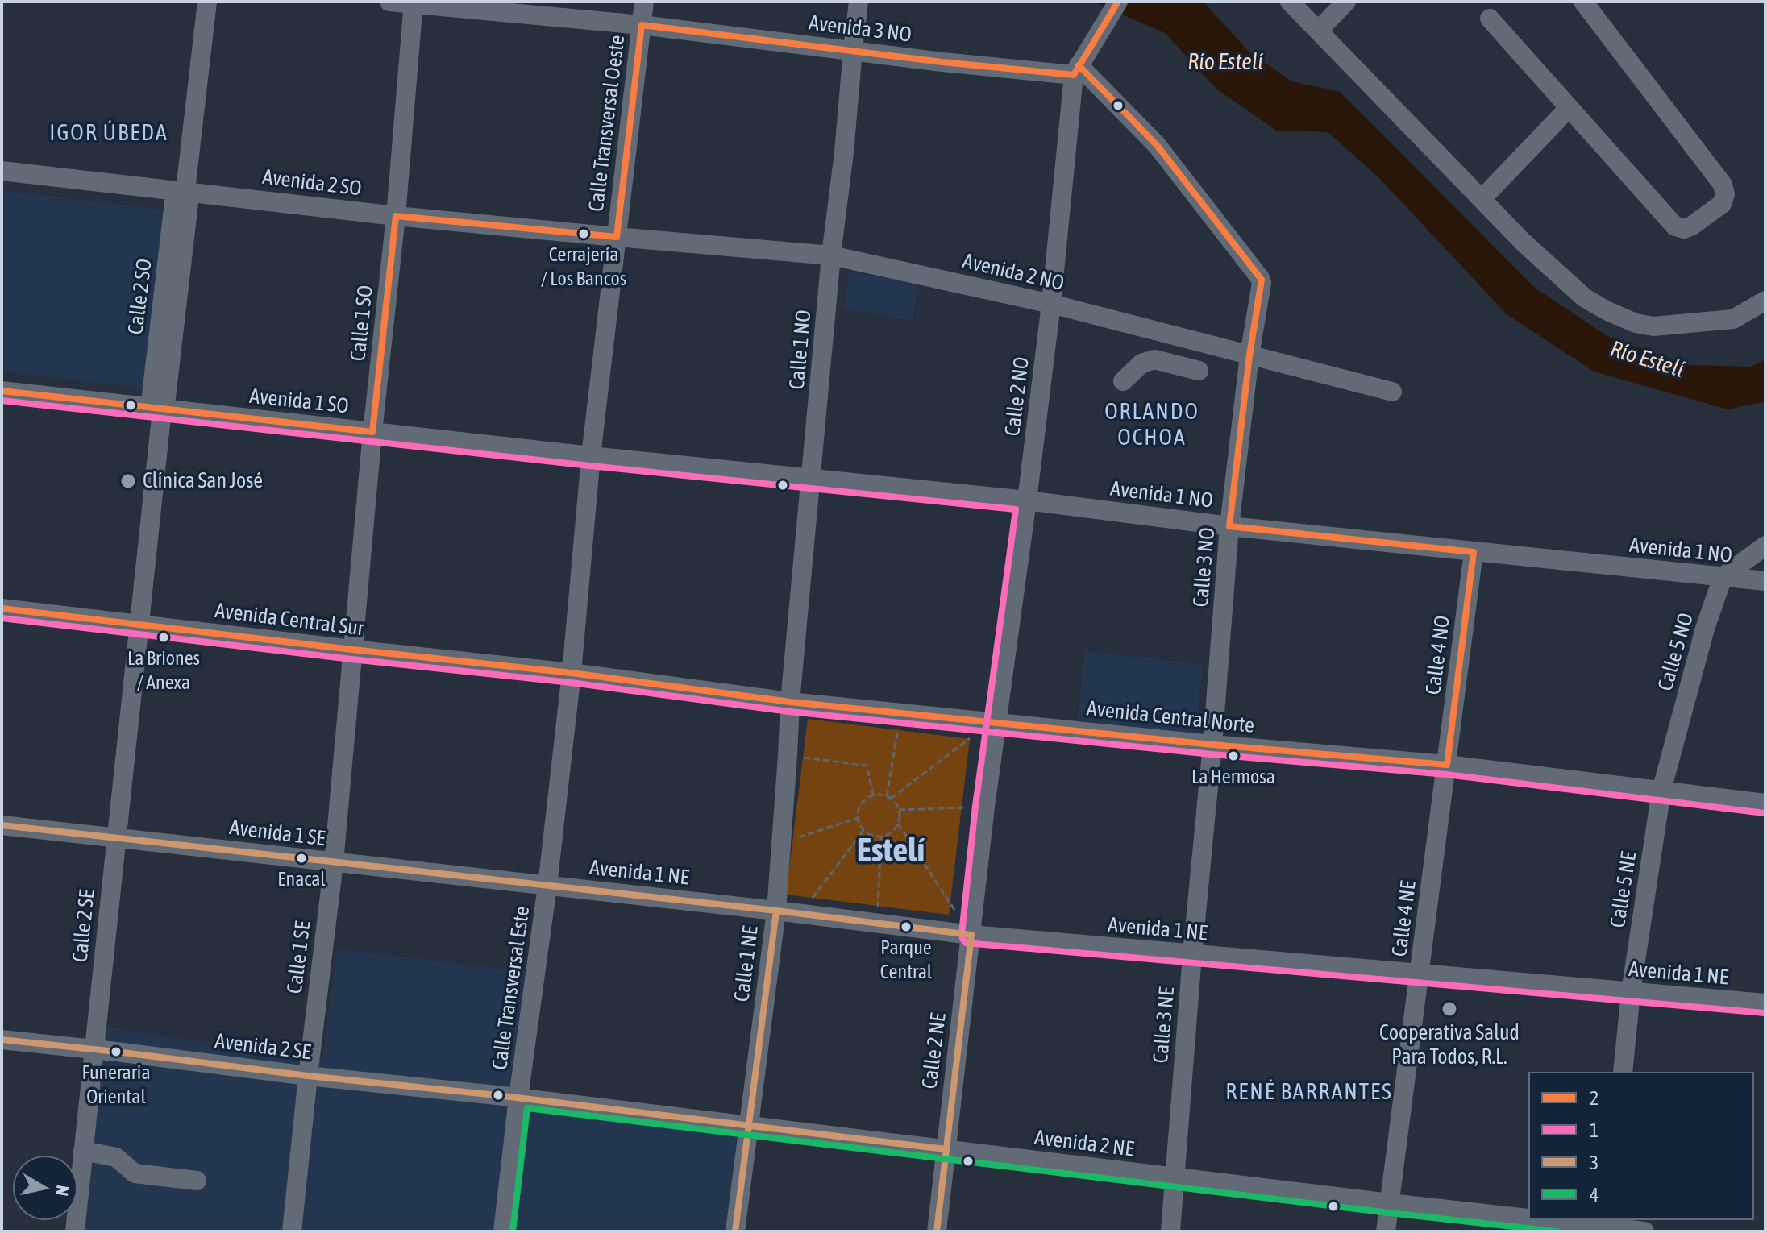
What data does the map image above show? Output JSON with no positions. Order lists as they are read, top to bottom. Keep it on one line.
{"streets":{"street":["Avenida 3 NO","Calle Transversal Oeste","Avenida 2 SO","Avenida 2 NO","Calle 2 SO","Calle 1 SO","Calle 1 NO","Calle 2 NO","Avenida 1 SO","Avenida 1 NO","Calle 3 NO","Avenida Central Sur","Calle 5 NO","Calle 4 NO","Avenida Central Norte","Avenida 1 SE","Avenida 1 NE","Calle 5 NE","Calle 4 NE","Calle 2 SE","Calle 1 SE","Calle 1 NE","Calle Transversal Este","Calle 3 NE","Avenida 2 SE","Calle 2 NE","Avenida 2 NE"]},"crossings":[["Avenida 3 NO","Calle Transversal Oeste"],["Avenida 3 NO","Calle 1 SO"],["Avenida 3 NO","Calle 1 NO"],["Avenida 3 NO","Calle 2 NO"],["Avenida 3 NO","Calle 3 NO"],["Calle Transversal Oeste","Avenida 2 SO"],["Calle Transversal Oeste","Avenida 2 NO"],["Calle Transversal Oeste","Avenida 1 SO"],["Calle Transversal Oeste","Avenida 1 NO"],["Calle Transversal Oeste","Avenida Central Sur"],["Calle Transversal Oeste","Avenida Central Norte"],["Calle Transversal Oeste","Calle Transversal Este"],["Avenida 2 SO","Avenida 2 NO"],["Avenida 2 SO","Calle 2 SO"],["Avenida 2 SO","Calle 1 SO"],["Avenida 2 NO","Calle 1 NO"],["Avenida 2 NO","Calle 2 NO"],["Avenida 2 NO","Calle 3 NO"],["Calle 2 SO","Avenida 1 SO"],["Calle 2 SO","Avenida Central Sur"],["Calle 2 SO","Calle 2 SE"],["Calle 1 SO","Avenida 1 SO"],["Calle 1 SO","Avenida Central Sur"],["Calle 1 SO","Calle 1 SE"],["Calle 1 NO","Avenida 1 NO"],["Calle 1 NO","Avenida Central Norte"],["Calle 1 NO","Calle 1 NE"],["Calle 2 NO","Avenida 1 NO"],["Calle 2 NO","Calle 3 NO"],["Calle 2 NO","Avenida Central Norte"],["Calle 2 NO","Calle 2 NE"],["Avenida 1 SO","Avenida 1 NO"],["Avenida 1 NO","Calle 3 NO"],["Avenida 1 NO","Calle 5 NO"],["Avenida 1 NO","Calle 4 NO"],["Calle 3 NO","Avenida Central Norte"],["Calle 3 NO","Calle 3 NE"],["Avenida Central Sur","Avenida Central Norte"],["Avenida Central Sur","Calle 2 SE"],["Avenida Central Sur","Calle 1 SE"],["Avenida Central Sur","Calle Transversal Este"],["Calle 5 NO","Avenida Central Norte"],["Calle 5 NO","Calle 5 NE"],["Calle 4 NO","Avenida Central Norte"],["Calle 4 NO","Calle 4 NE"],["Avenida Central Norte","Calle 5 NE"],["Avenida Central Norte","Calle 4 NE"],["Avenida Central Norte","Calle 1 NE"],["Avenida Central Norte","Calle Transversal Este"],["Avenida Central Norte","Calle 3 NE"],["Avenida Central Norte","Calle 2 NE"],["Avenida 1 SE","Avenida 1 NE"],["Avenida 1 SE","Calle 2 SE"],["Avenida 1 SE","Calle 1 SE"],["Avenida 1 SE","Calle Transversal Este"],["Avenida 1 NE","Calle 5 NE"],["Avenida 1 NE","Calle 4 NE"],["Avenida 1 NE","Calle 1 NE"],["Avenida 1 NE","Calle Transversal Este"],["Avenida 1 NE","Calle 3 NE"],["Avenida 1 NE","Calle 2 NE"],["Calle 4 NE","Avenida 2 NE"],["Calle 2 SE","Avenida 2 SE"],["Calle 1 SE","Avenida 2 SE"],["Calle 1 NE","Avenida 2 NE"],["Calle Transversal Este","Avenida 2 SE"],["Calle Transversal Este","Avenida 2 NE"],["Calle 3 NE","Avenida 2 NE"],["Avenida 2 SE","Avenida 2 NE"],["Calle 2 NE","Avenida 2 NE"]],"districts":["IGOR ÚBEDA","ORLANDO OCHOA","Estelí","RENÉ BARRANTES"],"water":["Río Estelí"],"places":["Cerrajería / Los Bancos","Clínica San José","La Briones / Anexa","La Hermosa","Enacal","Parque Central","Cooperativa Salud Para Todos, R.L.","Funeraria Oriental"],"lines":["transit line 2","transit line 1","transit line 3","transit line 4"],"legend":["2","1","3","4"],"north":"right"}
